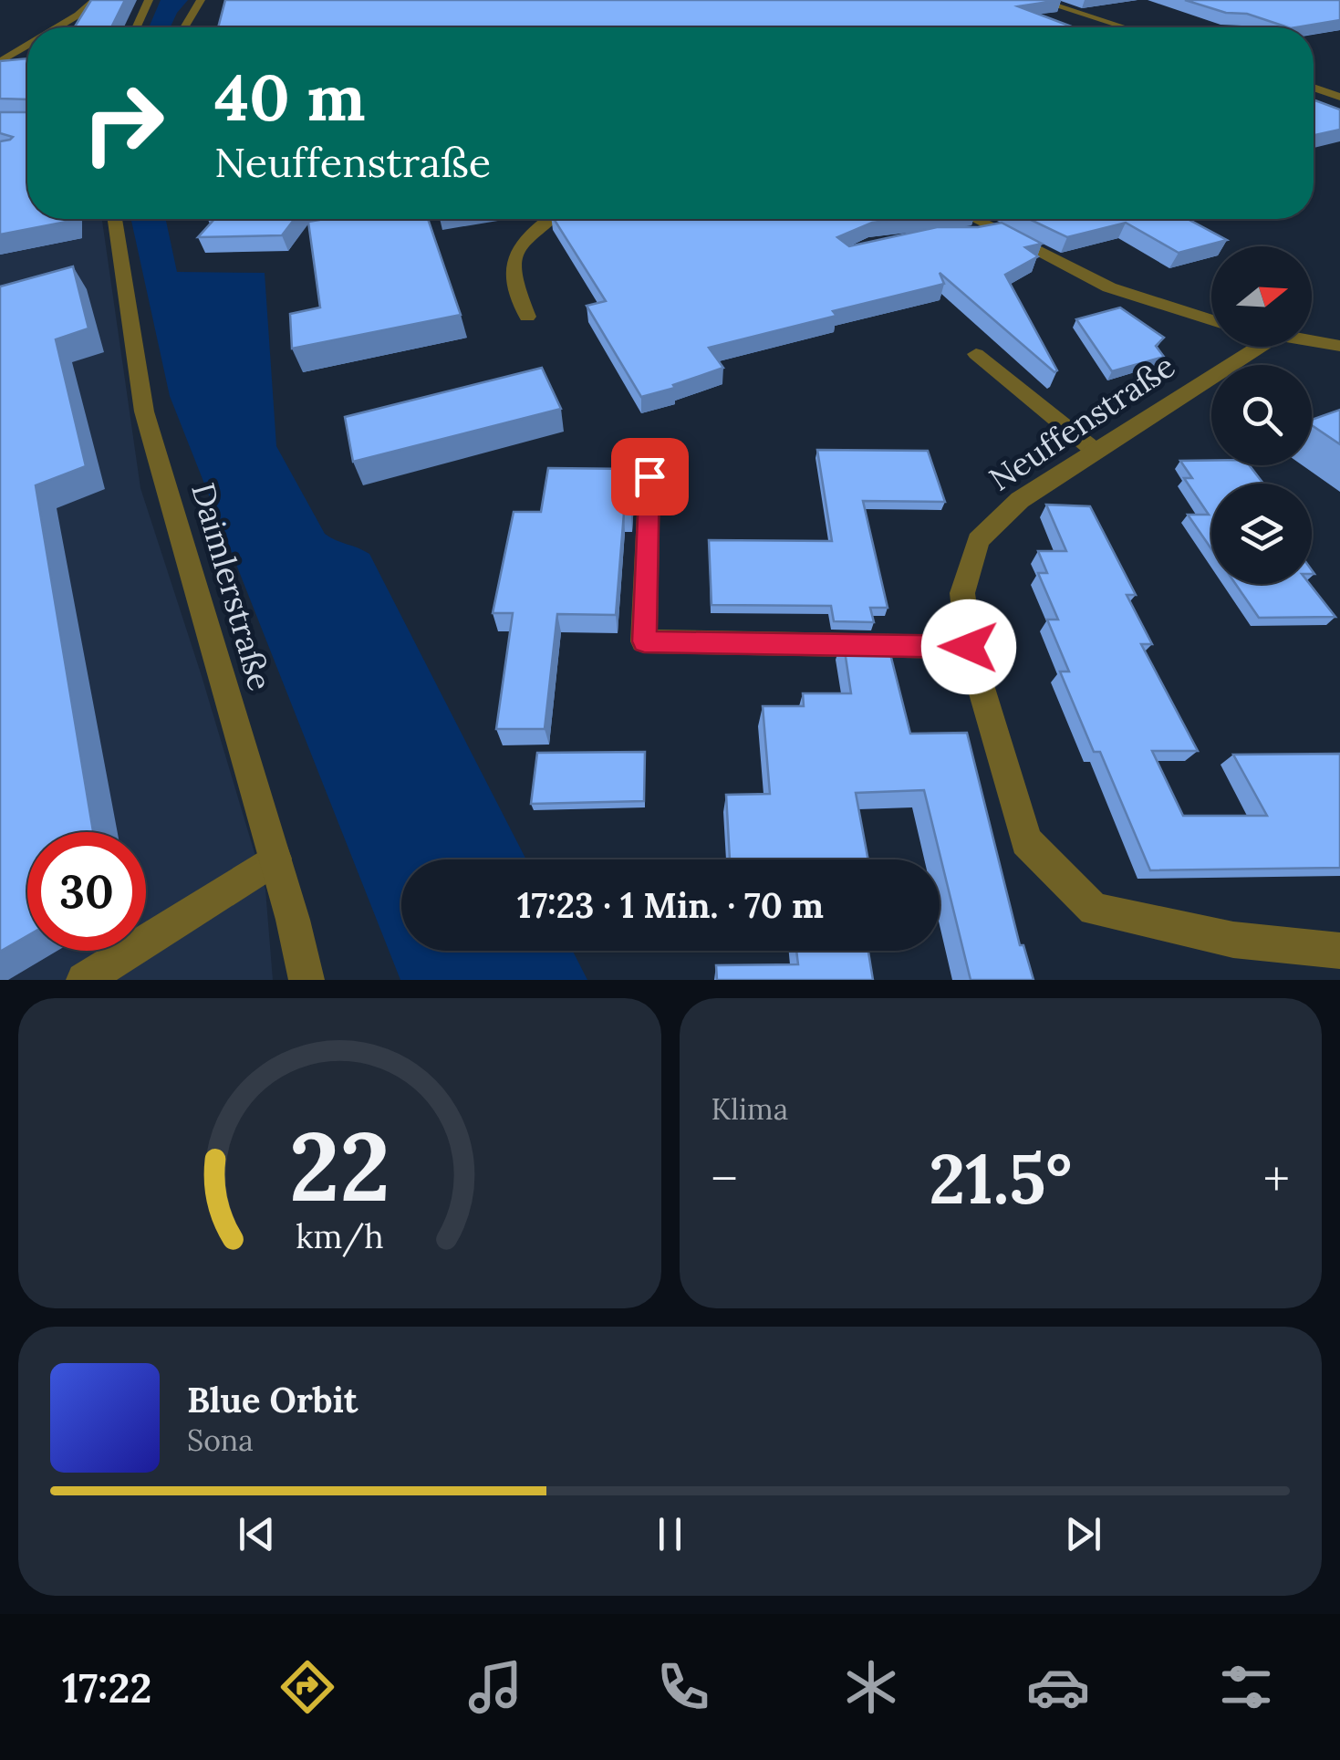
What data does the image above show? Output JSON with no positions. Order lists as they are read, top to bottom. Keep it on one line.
{"streets":{"street":["Neuffenstraße","Daimlerstraße"]},"north":"right","page":{"turn":["40 m","Neuffenstraße"],"limit":"30","trip":"17:23 · 1 Min. · 70 m","tile":"Klima","heat":["−","21.5°","+"],"song":["Blue Orbit","Sona"],"tabs":"17:22","gauge":["22","km/h"]}}
